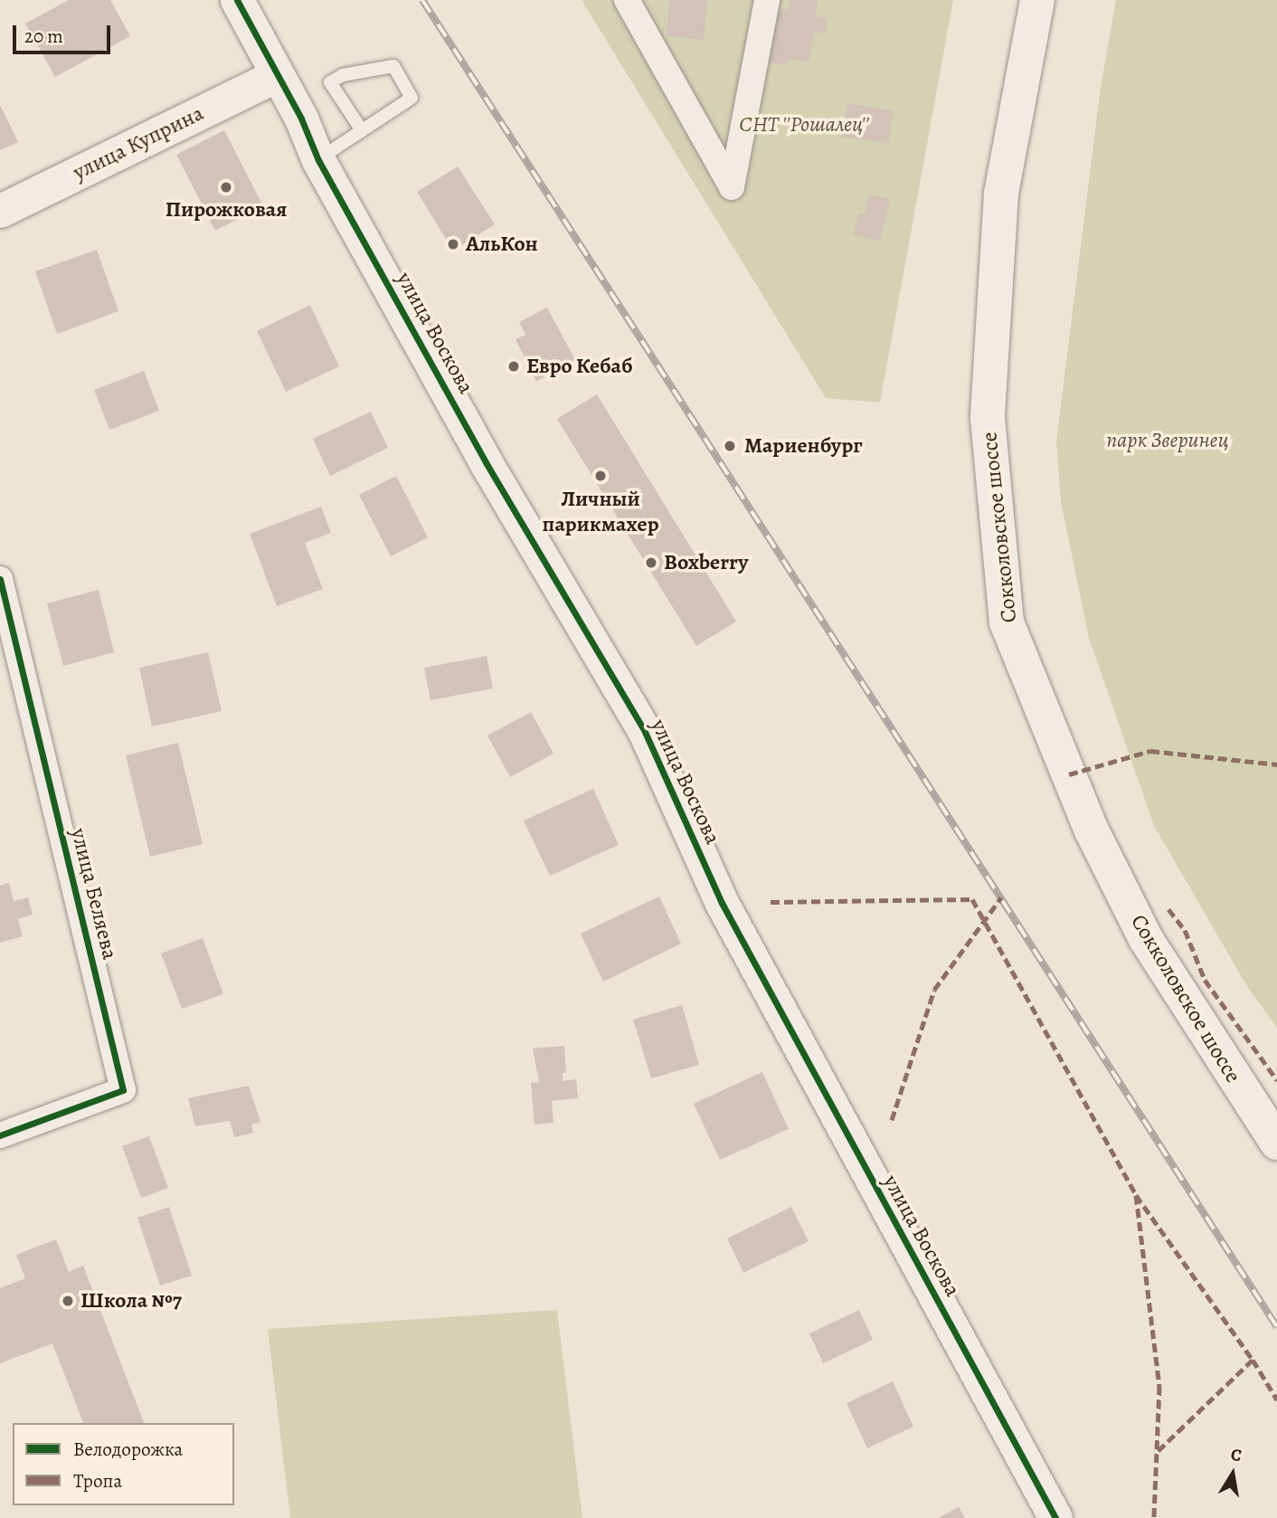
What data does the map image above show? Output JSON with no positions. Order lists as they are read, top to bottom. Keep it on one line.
{"streets":{"main road":["Сокколовское шоссе"],"street":["улица Куприна","улица Воскова","улица Беляева"]},"crossings":[["улица Куприна","улица Воскова"]],"parks":["СНТ ''Рошалец''","парк Зверинец"],"places":["Пирожковая","АльКон","Евро Кебаб","Мариенбург","Личный парикмахер","Boxberry","Школа №7"],"legend":["Велодорожка","Тропа"],"scale_bar":"20 m","north":"top"}
